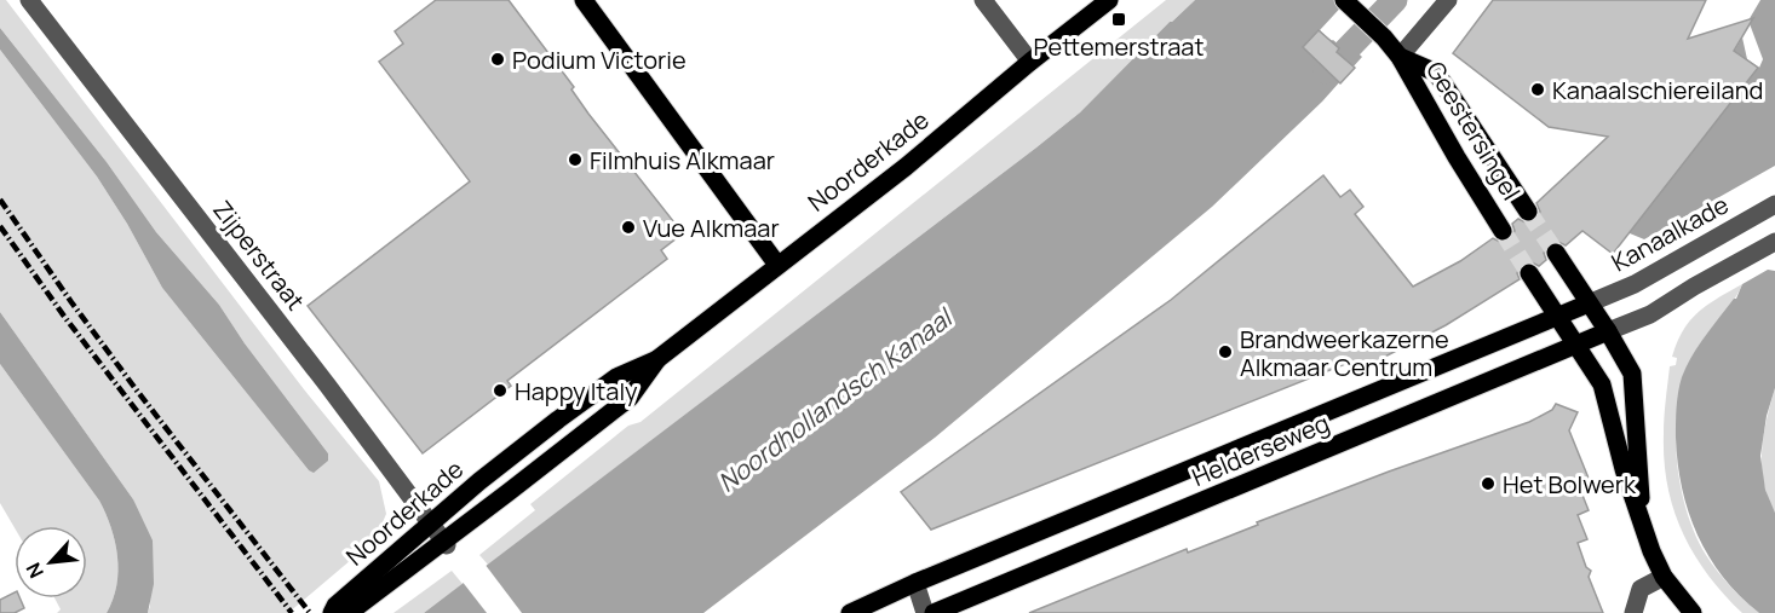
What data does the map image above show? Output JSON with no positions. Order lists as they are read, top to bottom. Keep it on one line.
{"streets":{"main road":["Geestersingel","Noorderkade","Helderseweg"],"street":["Kanaalkade","Zijperstraat"]},"crossings":[["Noorderkade","Zijperstraat"],["Kanaalkade","Helderseweg"]],"water":["Noordhollandsch Kanaal"],"places":{"transit":["Pettemerstraat"],"other":["Podium Victorie","Kanaalschiereiland","Filmhuis Alkmaar","Vue Alkmaar","Brandweerkazerne Alkmaar Centrum","Happy Italy","Het Bolwerk"]},"north":"bottom left"}
